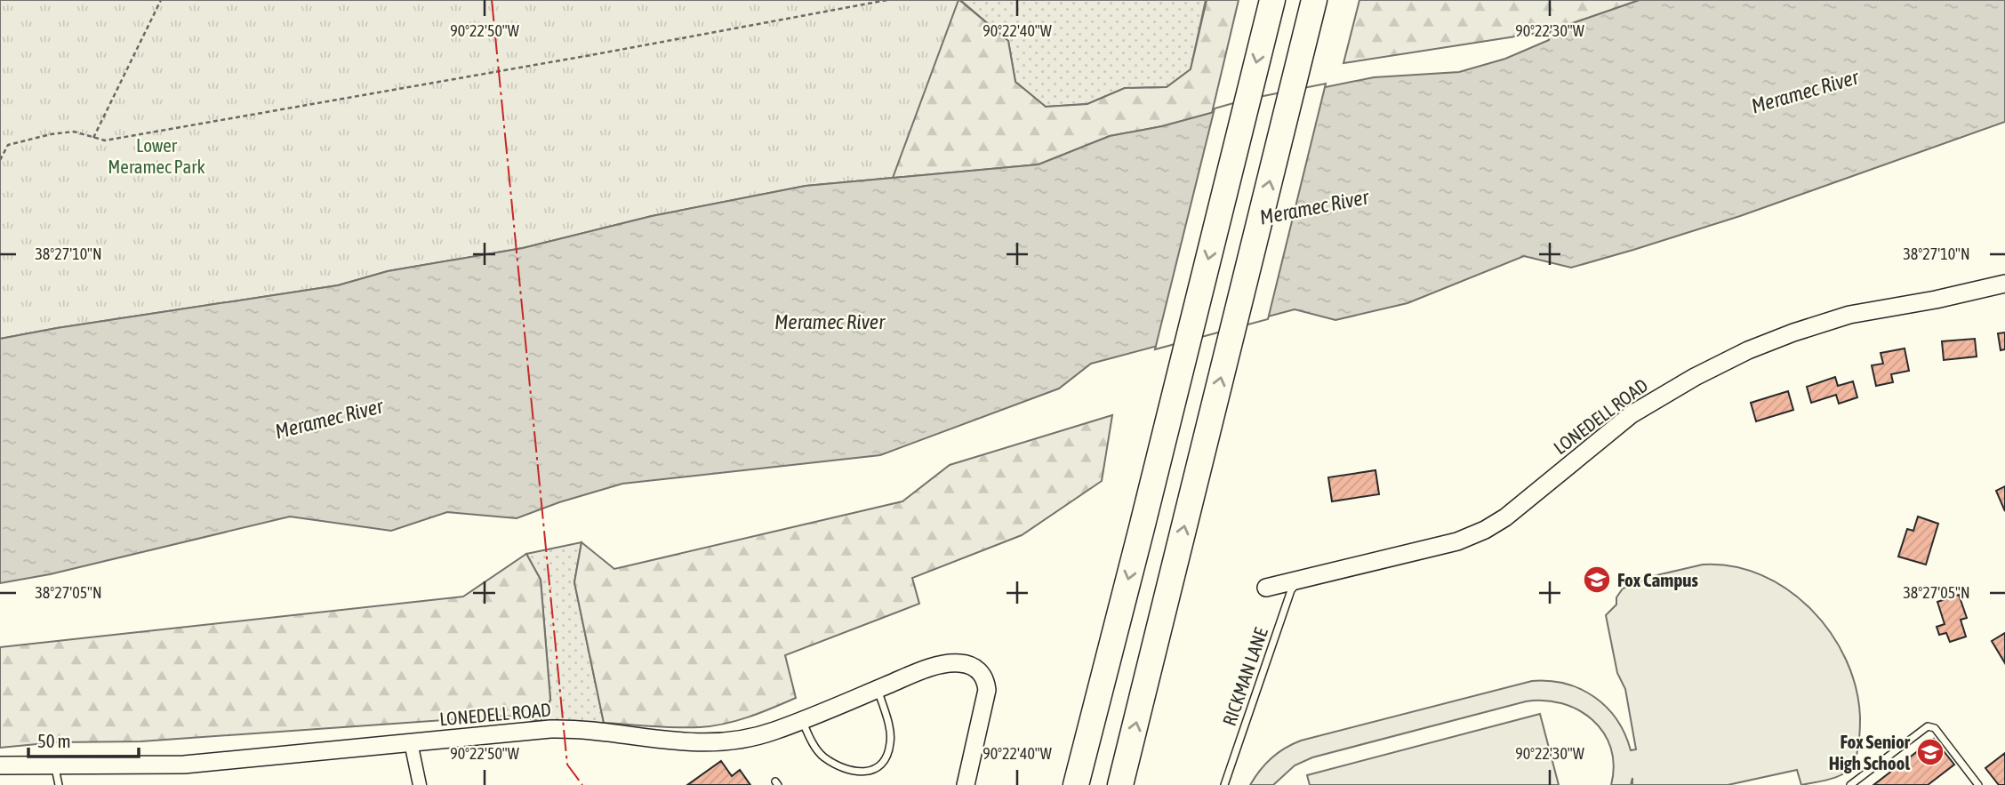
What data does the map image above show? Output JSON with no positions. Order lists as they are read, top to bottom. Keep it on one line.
{"streets":{"street":["LONEDELL ROAD"],"lane":["RICKMAN LANE"]},"crossings":[["LONEDELL ROAD","RICKMAN LANE"]],"water":["Meramec River"],"parks":["Lower Meramec Park"],"places":{"school or university":["Fox Campus","Fox Senior High School"]},"scale_bar":"50 m","coordinates":["90°22'50\"W","90°22'40\"W","90°22'30\"W","38°27'10\"N","38°27'05\"N"]}
